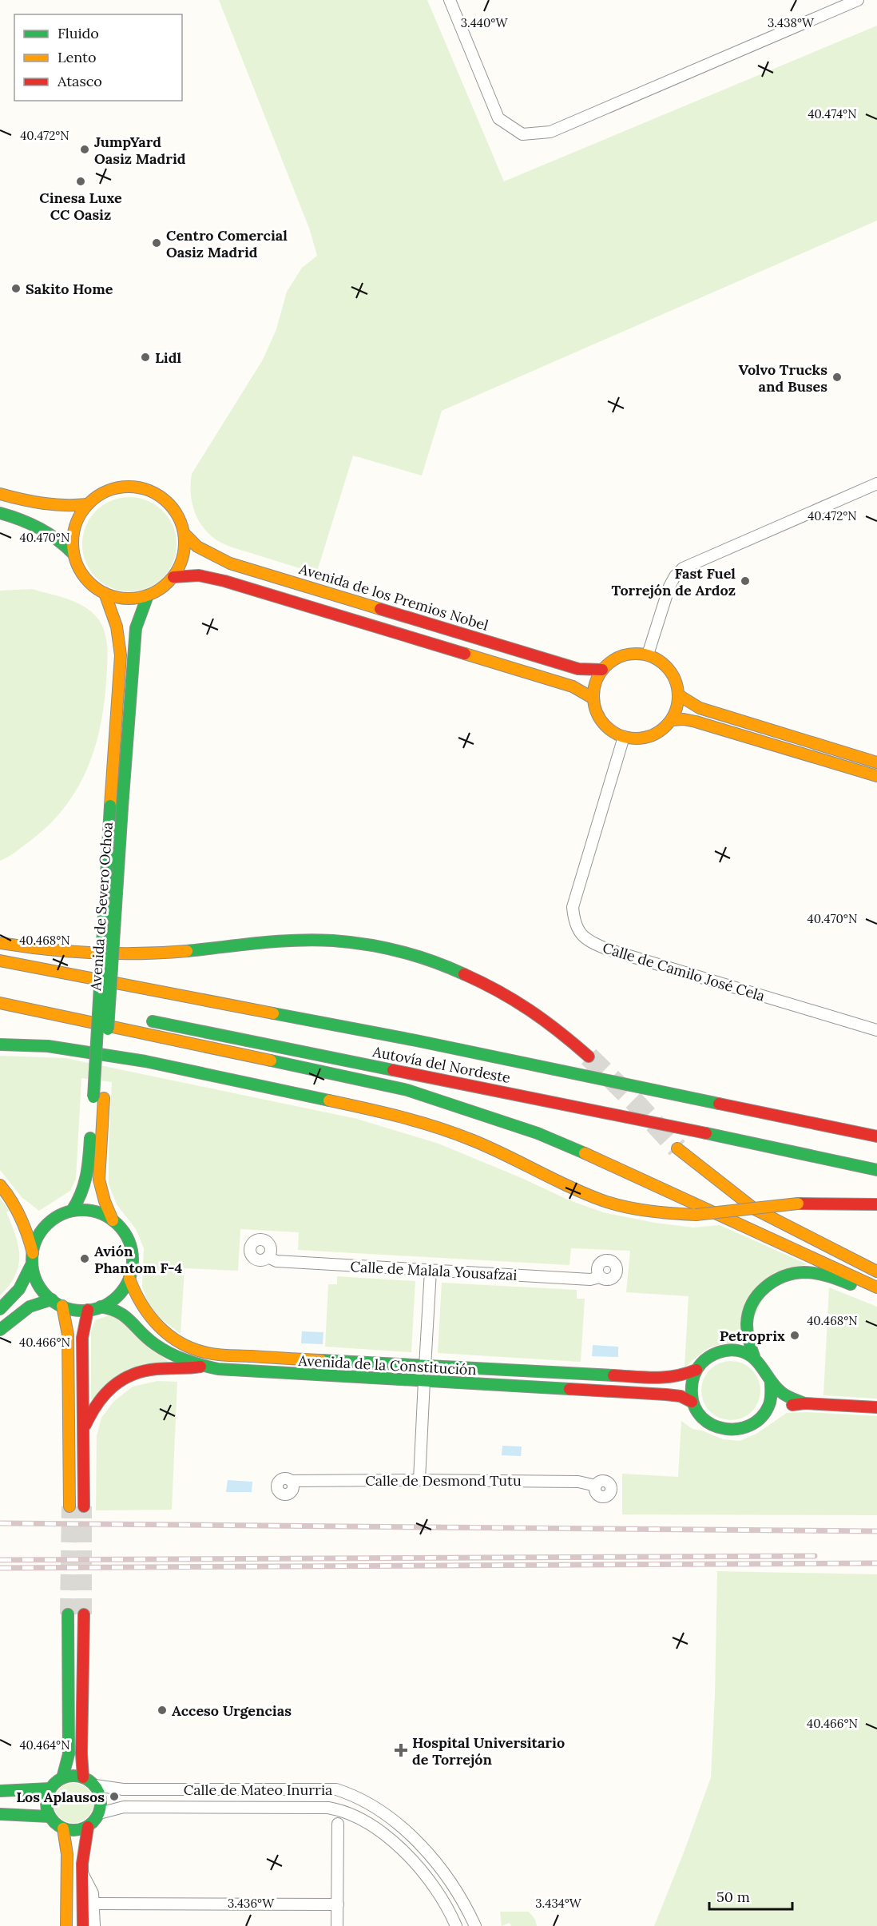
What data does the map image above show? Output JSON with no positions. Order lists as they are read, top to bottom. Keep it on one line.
{"streets":{"main road":["Avenida de los Premios Nobel","Avenida de Severo Ochoa","Autovía del Nordeste","Avenida de la Constitución"],"street":["Calle de Camilo José Cela","Calle de Malala Yousafzai","Calle de Desmond Tutu","Calle de Mateo Inurria"]},"crossings":[["Avenida de los Premios Nobel","Avenida de Severo Ochoa"],["Avenida de los Premios Nobel","Calle de Camilo José Cela"],["Avenida de Severo Ochoa","Avenida de la Constitución"]],"places":{"other":["JumpYard Oasiz Madrid","Cinesa Luxe CC Oasiz","Centro Comercial Oasiz Madrid","Sakito Home","Lidl","Volvo Trucks and Buses","Fast Fuel Torrejón de Ardoz","Avión Phantom F-4","Petroprix","Acceso Urgencias","Los Aplausos"],"health":["Hospital Universitario de Torrejón"]},"legend":["Fluido","Lento","Atasco"],"scale_bar":"50 m","coordinates":["3.440°W","3.438°W","40.474°N","40.472°N","40.470°N","40.468°N","40.466°N","40.464°N","3.436°W","3.434°W"]}
